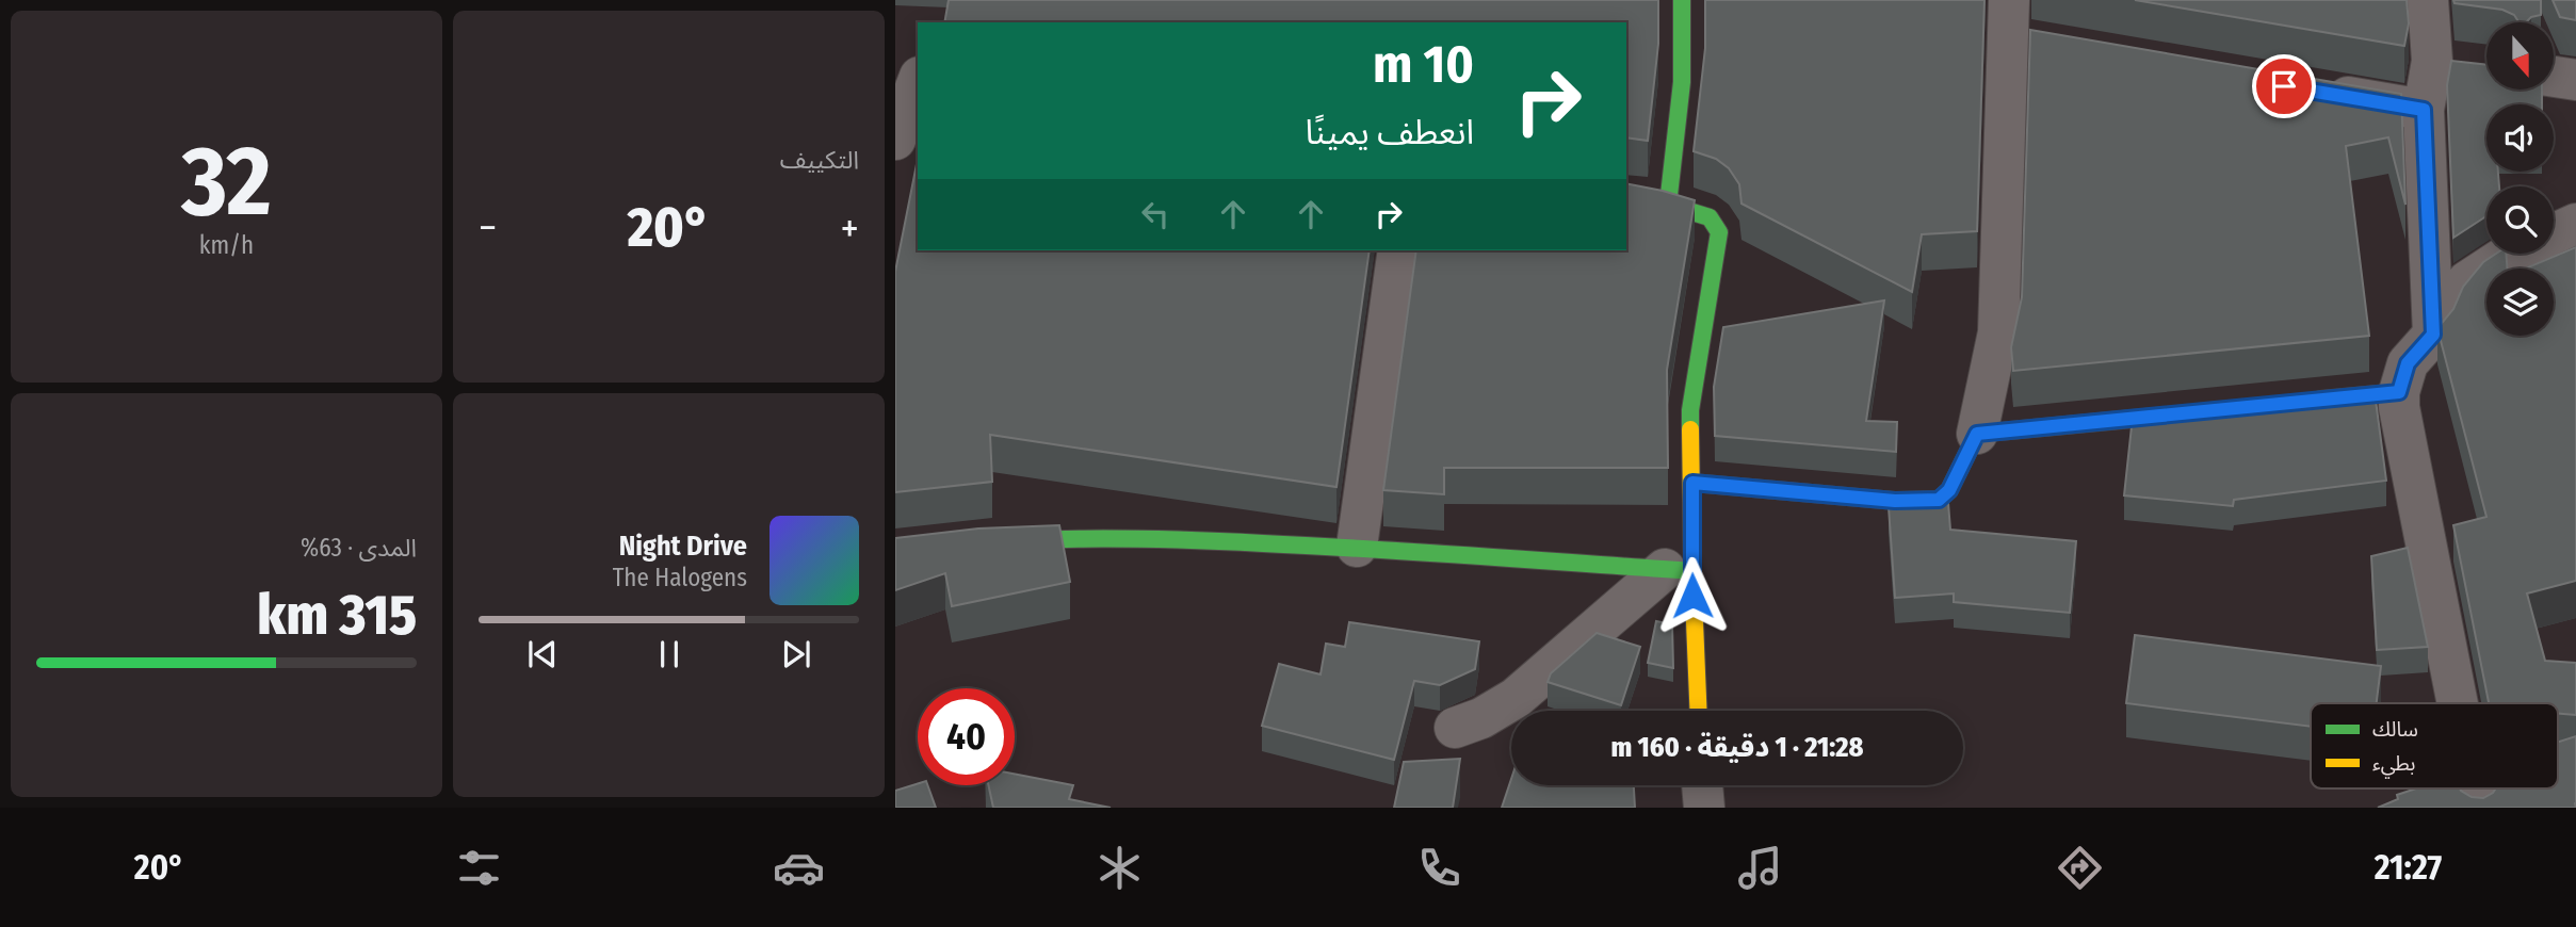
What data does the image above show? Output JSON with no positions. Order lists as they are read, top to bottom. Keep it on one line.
{"legend":["سالك","بطيء"],"north":"bottom","page":{"tile":["التكييف",["32","km/h"],["المدى · 63%","315 km"]],"turn":["10 m","انعطف يمينًا"],"heat":["−","20°","+"],"song":["Night Drive","The Halogens"],"limit":"40","trip":"21:28 · 1 دقيقة · 160 m","tabs":["21:27","20°"]}}
